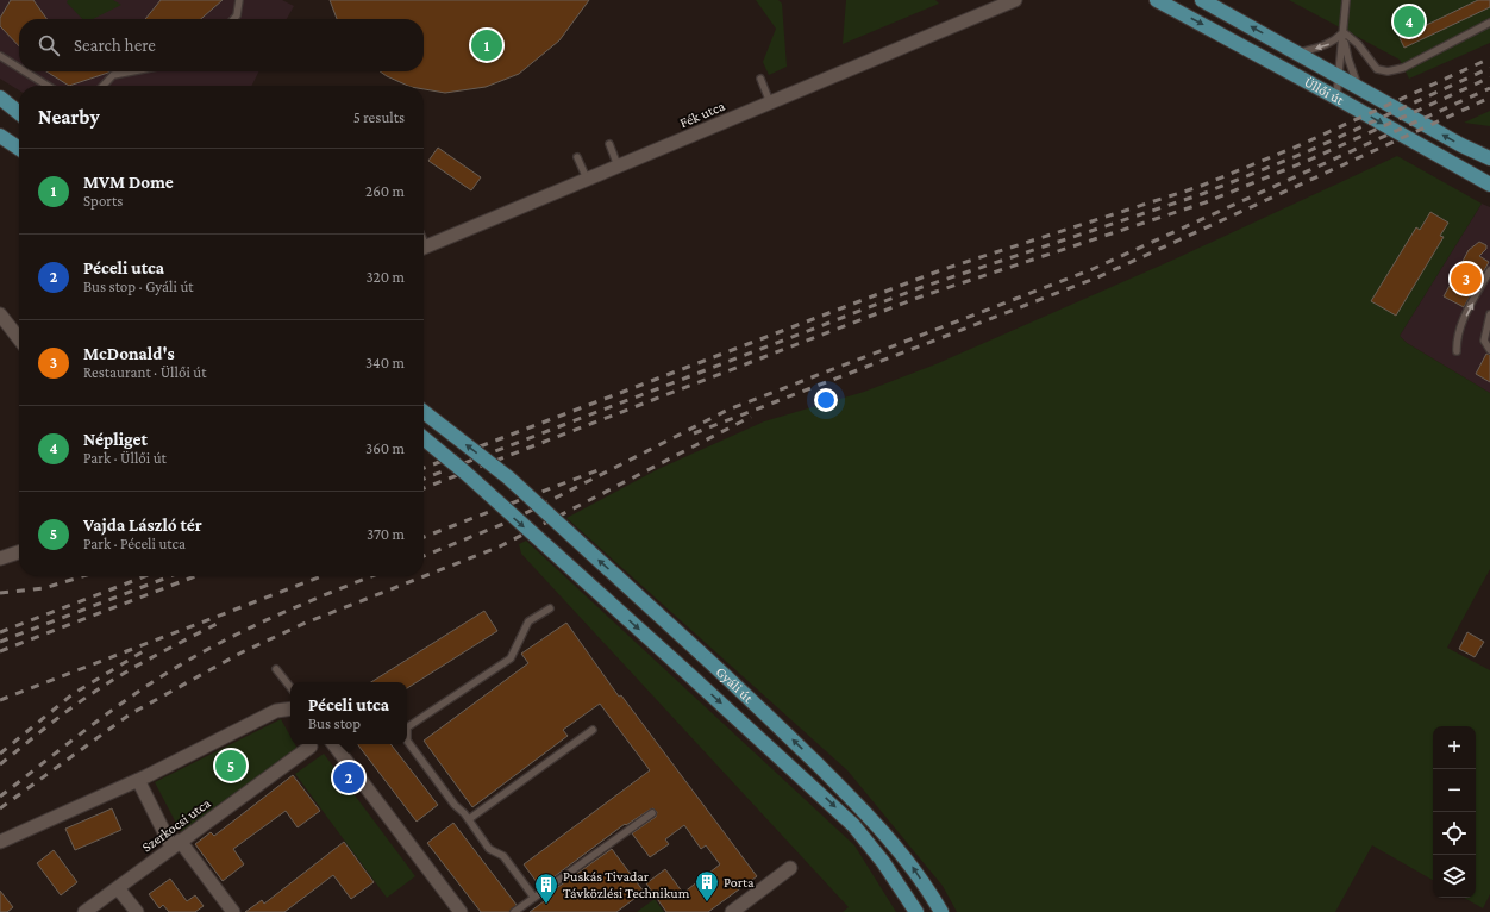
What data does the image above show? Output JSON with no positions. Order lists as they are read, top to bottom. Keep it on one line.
{"streets":{"main road":["Üllői út","Gyáli út"],"street":["Fék utca","Szerkocsi utca"]},"places":{"building":["Porta","Puskás Tivadar Távközlési Technikum"]},"page":{"pins":["4","1","3","5","2"],"search":"Search here","heading":["Nearby","5 results"],"list":[{"mark":"1","name":"MVM Dome","note":"Sports","value":"260 m"},{"mark":"2","name":"Péceli utca","note":"Bus stop · Gyáli út","value":"320 m"},{"mark":"3","name":"McDonald's","note":"Restaurant · Üllői út","value":"340 m"},{"mark":"4","name":"Népliget","note":"Park · Üllői út","value":"360 m"},{"mark":"5","name":"Vajda László tér","note":"Park · Péceli utca","value":"370 m"}],"popup":["Péceli utca","Bus stop"],"map_buttons":["+","−"]}}
